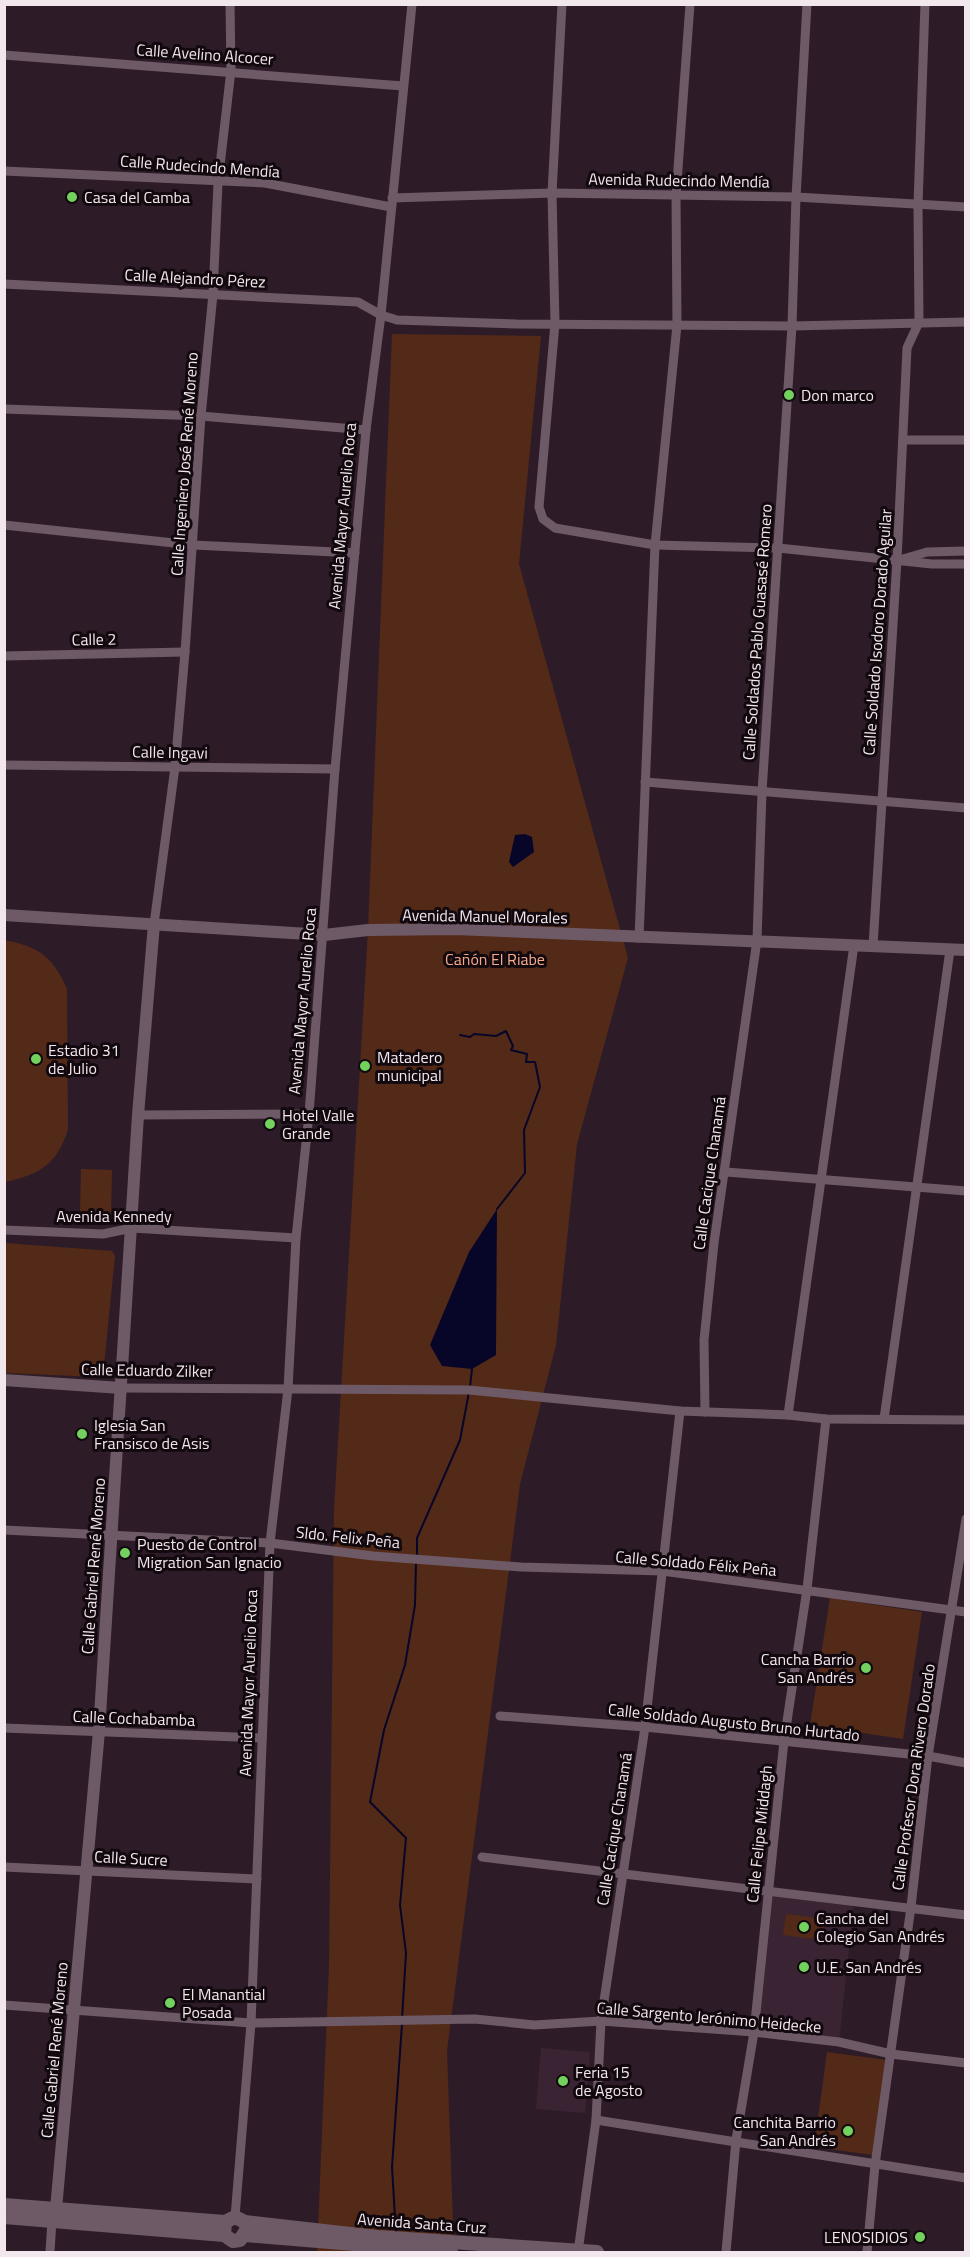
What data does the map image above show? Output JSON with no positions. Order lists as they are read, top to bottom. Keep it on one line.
{"streets":{"main road":["Avenida Santa Cruz"],"street":["Calle Avelino Alcocer","Calle Rudecindo Mendía","Avenida Rudecindo Mendía","Calle Alejandro Pérez","Calle Ingeniero José René Moreno","Avenida Mayor Aurelio Roca","Calle Soldados Pablo Guasasé Romero","Calle Soldado Isodoro Dorado Aguilar","Calle 2","Calle Ingavi","Avenida Manuel Morales","Calle Cacique Chanamá","Avenida Kennedy","Calle Eduardo Zilker","Sldo. Felix Peña","Calle Soldado Félix Peña","Calle Gabriel René Moreno","Calle Cochabamba","Calle Soldado Augusto Bruno Hurtado","Calle Profesor Dora Rivero Dorado","Calle Felipe Middagh","Calle Sucre","Calle Sargento Jerónimo Heidecke"]},"crossings":[["Calle Avelino Alcocer","Calle Ingeniero José René Moreno"],["Calle Avelino Alcocer","Avenida Mayor Aurelio Roca"],["Calle Rudecindo Mendía","Avenida Rudecindo Mendía"],["Calle Rudecindo Mendía","Calle Ingeniero José René Moreno"],["Calle Rudecindo Mendía","Avenida Mayor Aurelio Roca"],["Avenida Rudecindo Mendía","Avenida Mayor Aurelio Roca"],["Avenida Rudecindo Mendía","Calle Soldados Pablo Guasasé Romero"],["Calle Alejandro Pérez","Calle Ingeniero José René Moreno"],["Calle Alejandro Pérez","Avenida Mayor Aurelio Roca"],["Calle Alejandro Pérez","Calle Soldados Pablo Guasasé Romero"],["Calle Alejandro Pérez","Calle Soldado Isodoro Dorado Aguilar"],["Calle Ingeniero José René Moreno","Calle 2"],["Calle Ingeniero José René Moreno","Calle Ingavi"],["Calle Ingeniero José René Moreno","Avenida Manuel Morales"],["Calle Ingeniero José René Moreno","Calle Gabriel René Moreno"],["Avenida Mayor Aurelio Roca","Calle Ingavi"],["Avenida Mayor Aurelio Roca","Avenida Manuel Morales"],["Avenida Mayor Aurelio Roca","Avenida Kennedy"],["Avenida Mayor Aurelio Roca","Calle Eduardo Zilker"],["Avenida Mayor Aurelio Roca","Sldo. Felix Peña"],["Avenida Mayor Aurelio Roca","Calle Cochabamba"],["Avenida Mayor Aurelio Roca","Calle Sucre"],["Avenida Mayor Aurelio Roca","Calle Sargento Jerónimo Heidecke"],["Avenida Mayor Aurelio Roca","Avenida Santa Cruz"],["Calle Soldados Pablo Guasasé Romero","Avenida Manuel Morales"],["Calle Soldados Pablo Guasasé Romero","Calle Cacique Chanamá"],["Calle Soldado Isodoro Dorado Aguilar","Avenida Manuel Morales"],["Avenida Manuel Morales","Calle Cacique Chanamá"],["Avenida Manuel Morales","Calle Gabriel René Moreno"],["Calle Cacique Chanamá","Calle Eduardo Zilker"],["Calle Cacique Chanamá","Calle Soldado Félix Peña"],["Calle Cacique Chanamá","Calle Soldado Augusto Bruno Hurtado"],["Calle Cacique Chanamá","Calle Sargento Jerónimo Heidecke"],["Calle Cacique Chanamá","Avenida Santa Cruz"],["Avenida Kennedy","Calle Gabriel René Moreno"],["Calle Eduardo Zilker","Calle Gabriel René Moreno"],["Calle Eduardo Zilker","Calle Felipe Middagh"],["Sldo. Felix Peña","Calle Soldado Félix Peña"],["Sldo. Felix Peña","Calle Gabriel René Moreno"],["Calle Soldado Félix Peña","Calle Profesor Dora Rivero Dorado"],["Calle Soldado Félix Peña","Calle Felipe Middagh"],["Calle Gabriel René Moreno","Calle Cochabamba"],["Calle Gabriel René Moreno","Calle Sucre"],["Calle Gabriel René Moreno","Calle Sargento Jerónimo Heidecke"],["Calle Gabriel René Moreno","Avenida Santa Cruz"],["Calle Soldado Augusto Bruno Hurtado","Calle Profesor Dora Rivero Dorado"],["Calle Soldado Augusto Bruno Hurtado","Calle Felipe Middagh"],["Calle Profesor Dora Rivero Dorado","Calle Sargento Jerónimo Heidecke"],["Calle Felipe Middagh","Calle Sargento Jerónimo Heidecke"]],"parks":["Cañón El Riabe"],"places":["Casa del Camba","Don marco","Estadio 31 de Julio","Matadero municipal","Hotel Valle Grande","Iglesia San Fransisco de Asis","Puesto de Control Migration San Ignacio","Cancha Barrio San Andrés","Cancha del Colegio San Andrés","U.E. San Andrés","El Manantial Posada","Feria 15 de Agosto","Canchita Barrio San Andrés","LENOSIDIOS"]}
